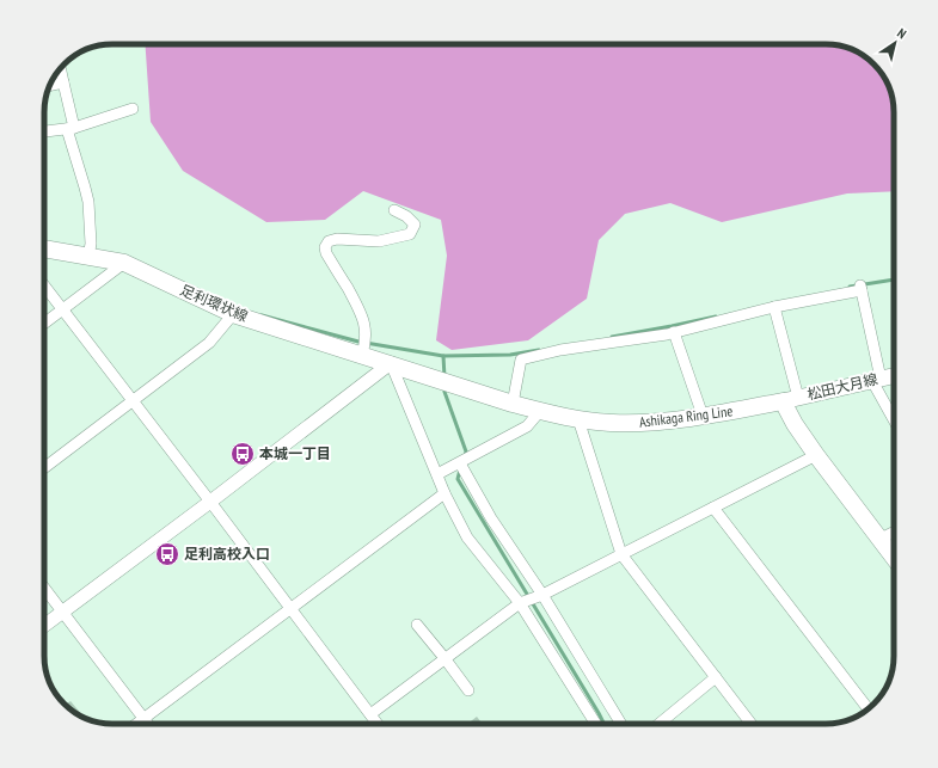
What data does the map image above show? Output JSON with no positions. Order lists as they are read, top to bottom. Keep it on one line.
{"streets":{"main road":["足利環状線","松田大月線","Ashikaga Ring Line"]},"crossings":[["足利環状線","Ashikaga Ring Line"],["松田大月線","Ashikaga Ring Line"]],"places":{"bus stop":["本城一丁目","足利高校入口"]},"north":"top right"}
